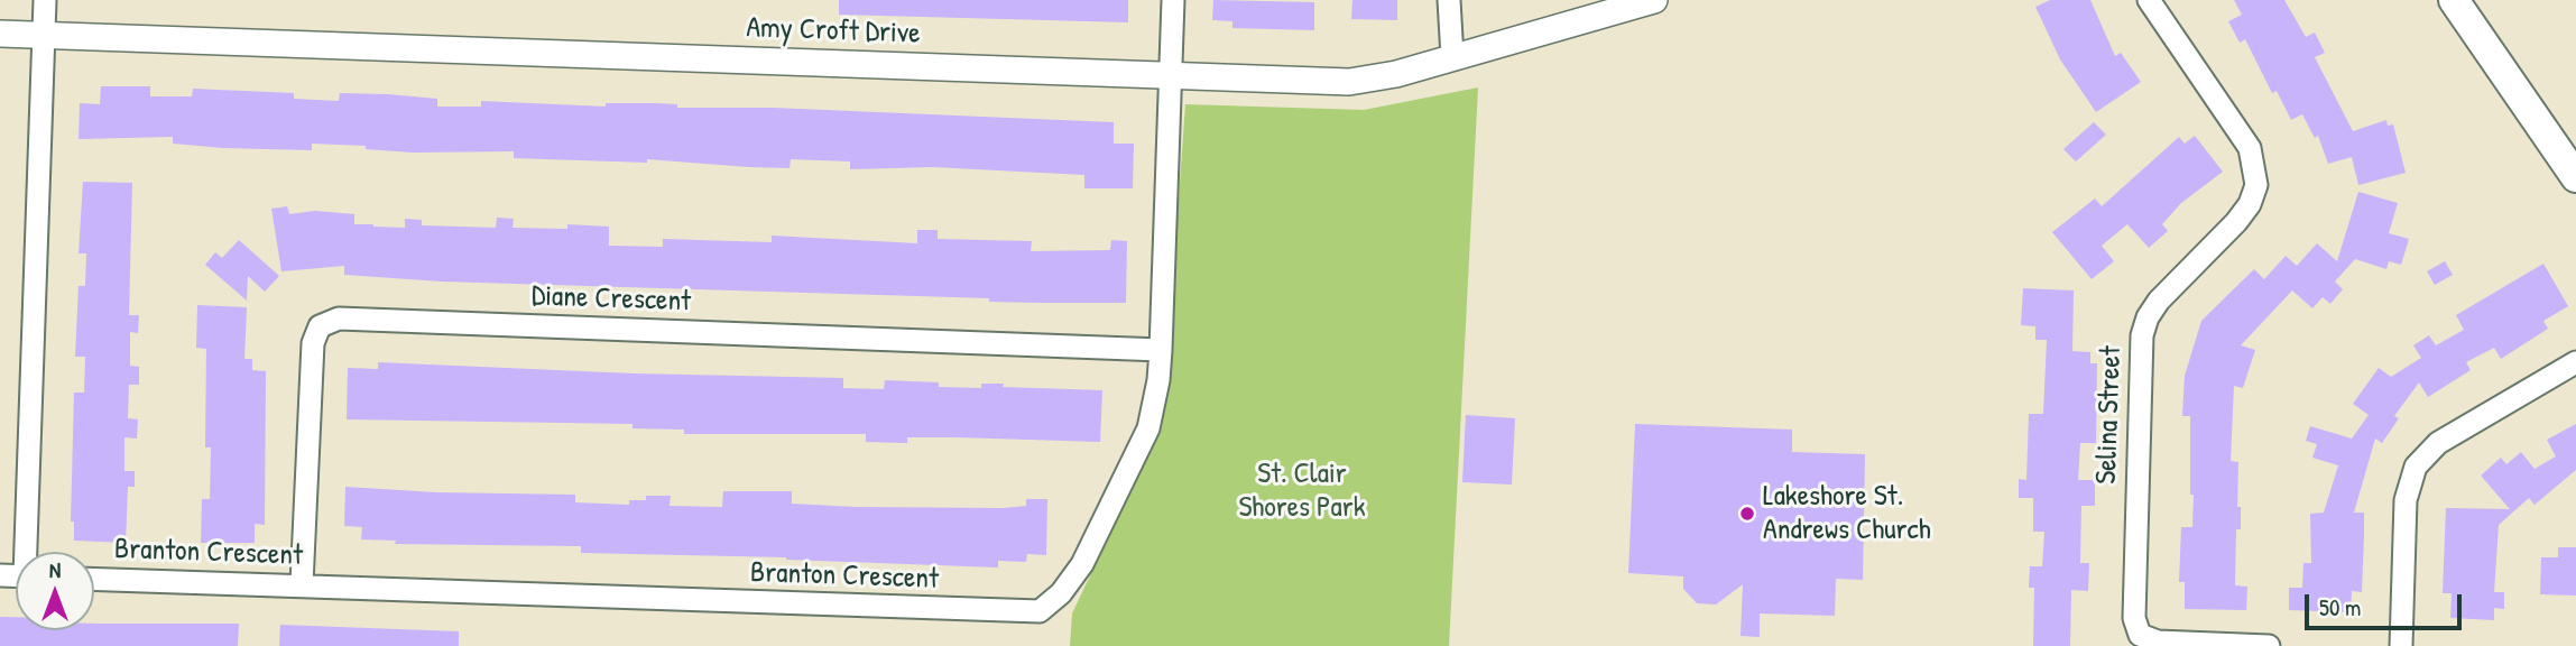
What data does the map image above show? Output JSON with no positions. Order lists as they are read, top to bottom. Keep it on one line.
{"streets":{"street":["Amy Croft Drive","Diane Crescent","Selina Street","Branton Crescent"]},"crossings":[["Amy Croft Drive","Branton Crescent"],["Diane Crescent","Branton Crescent"]],"parks":["St. Clair Shores Park"],"places":["Lakeshore St. Andrews Church"],"scale_bar":"50 m","north":"top"}
